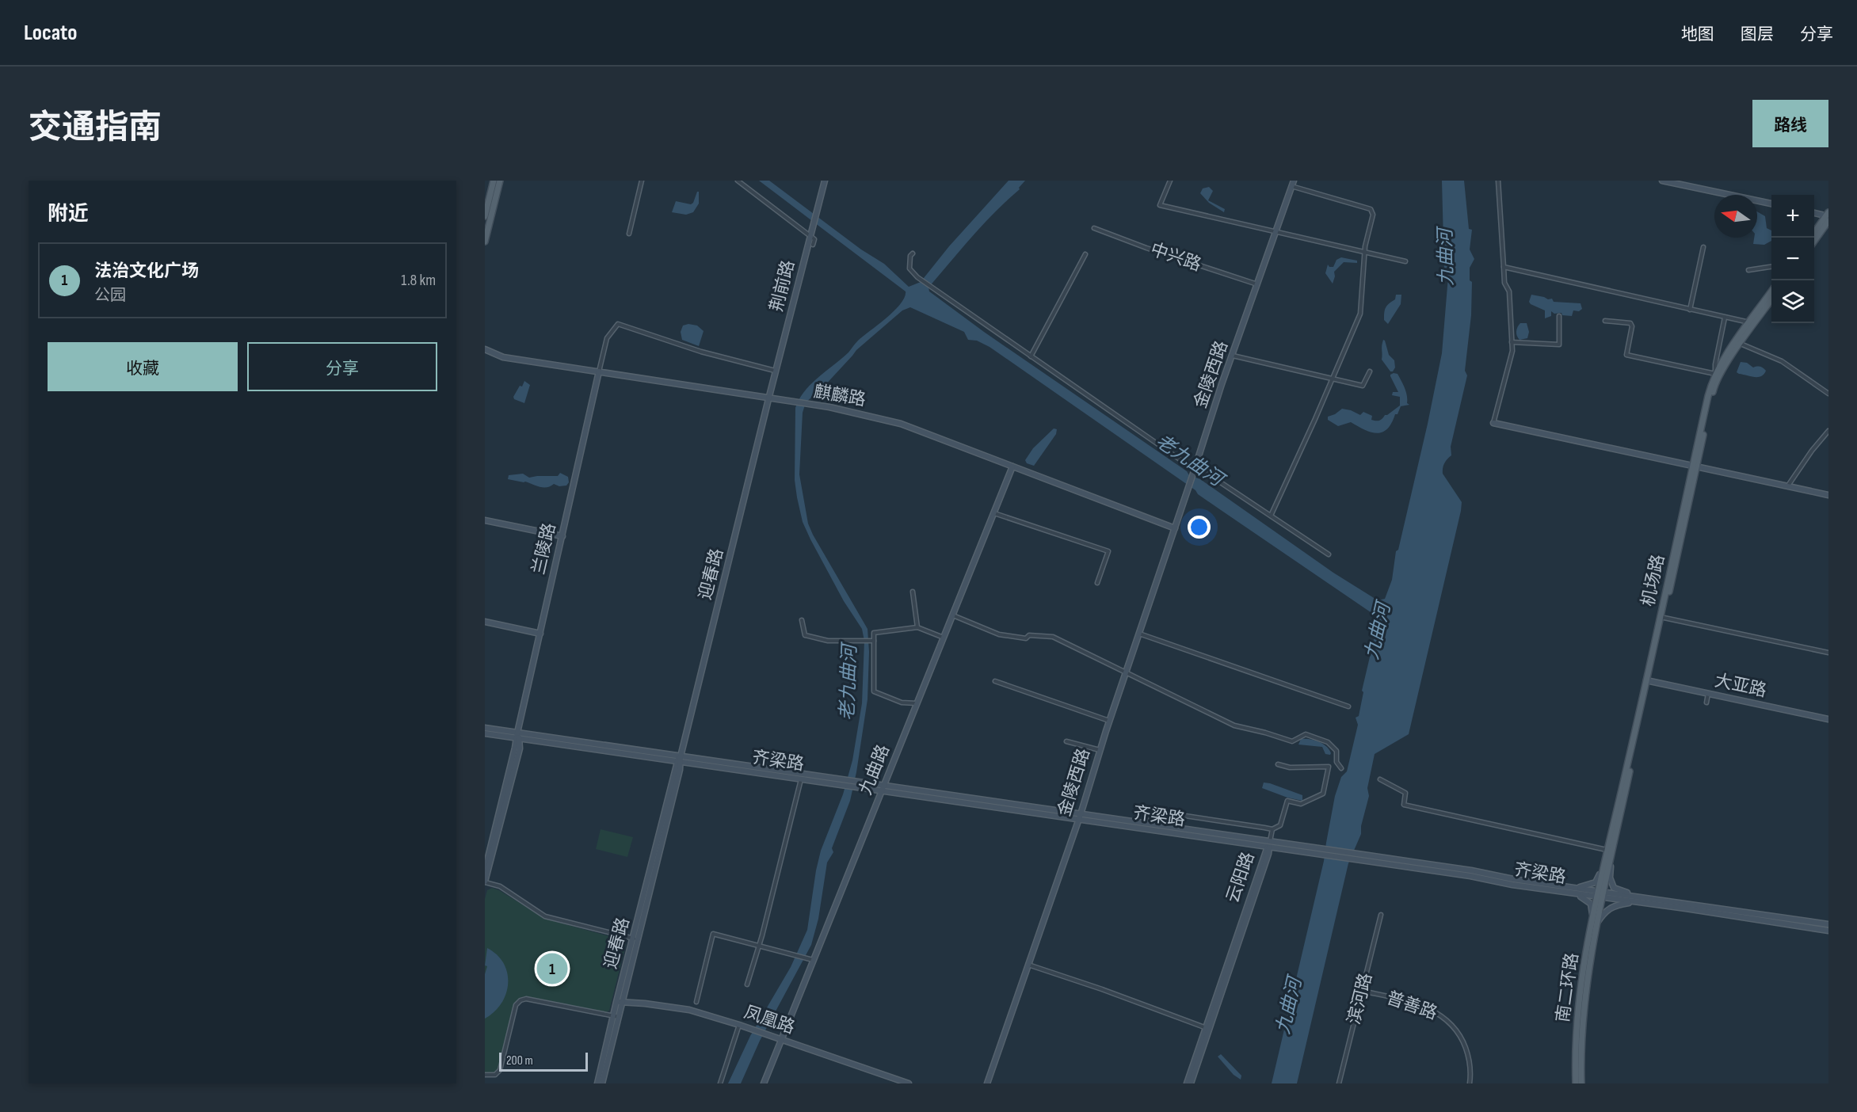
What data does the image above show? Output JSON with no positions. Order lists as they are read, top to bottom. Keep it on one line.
{"streets":{"main road":["机场路","南二环路"],"street":["中兴路","荆前路","金陵西路","麒麟路","兰陵路","迎春路","大亚路","齐梁路","九曲路","云阳路","滨河路","普善路","凤凰路"]},"crossings":[["中兴路","金陵西路"],["荆前路","麒麟路"],["荆前路","迎春路"],["金陵西路","麒麟路"],["金陵西路","齐梁路"],["麒麟路","兰陵路"],["麒麟路","迎春路"],["麒麟路","九曲路"],["兰陵路","齐梁路"],["迎春路","齐梁路"],["迎春路","凤凰路"],["机场路","大亚路"],["机场路","齐梁路"],["机场路","南二环路"],["齐梁路","九曲路"],["齐梁路","云阳路"],["齐梁路","南二环路"],["九曲路","凤凰路"],["滨河路","普善路"]],"water":["九曲河","老九曲河"],"scale_bar":"200 m","north":"left","page":{"header":"Locato","nav":["地图","图层","分享"],"title":"交通指南","buttons":["路线",["收藏","分享"]],"heading":"附近","map_buttons":["+","−"],"list":[{"mark":"1","name":"法治文化广场","note":"公园","value":"1.8 km"}],"pins":"1","scale":"200 m"}}
